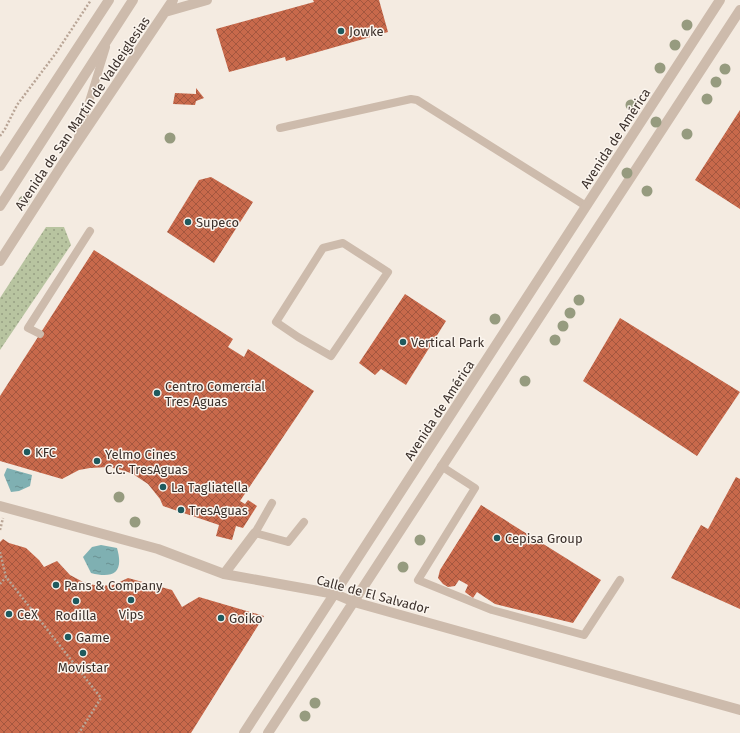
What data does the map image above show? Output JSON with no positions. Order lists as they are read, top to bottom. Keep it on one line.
{"streets":{"street":["Avenida de San Martín de Valdeiglesias","Avenida de América","Calle de El Salvador"]},"crossings":[["Avenida de América","Calle de El Salvador"]],"places":["Jowke","Supeco","Vertical Park","Centro Comercial Tres Aguas","KFC","Yelmo Cines C.C. TresAguas","La Tagliatella","TresAguas","Cepisa Group","Pans & Company","Vips","Rodilla","CeX","Goiko","Game","Movistar"]}
